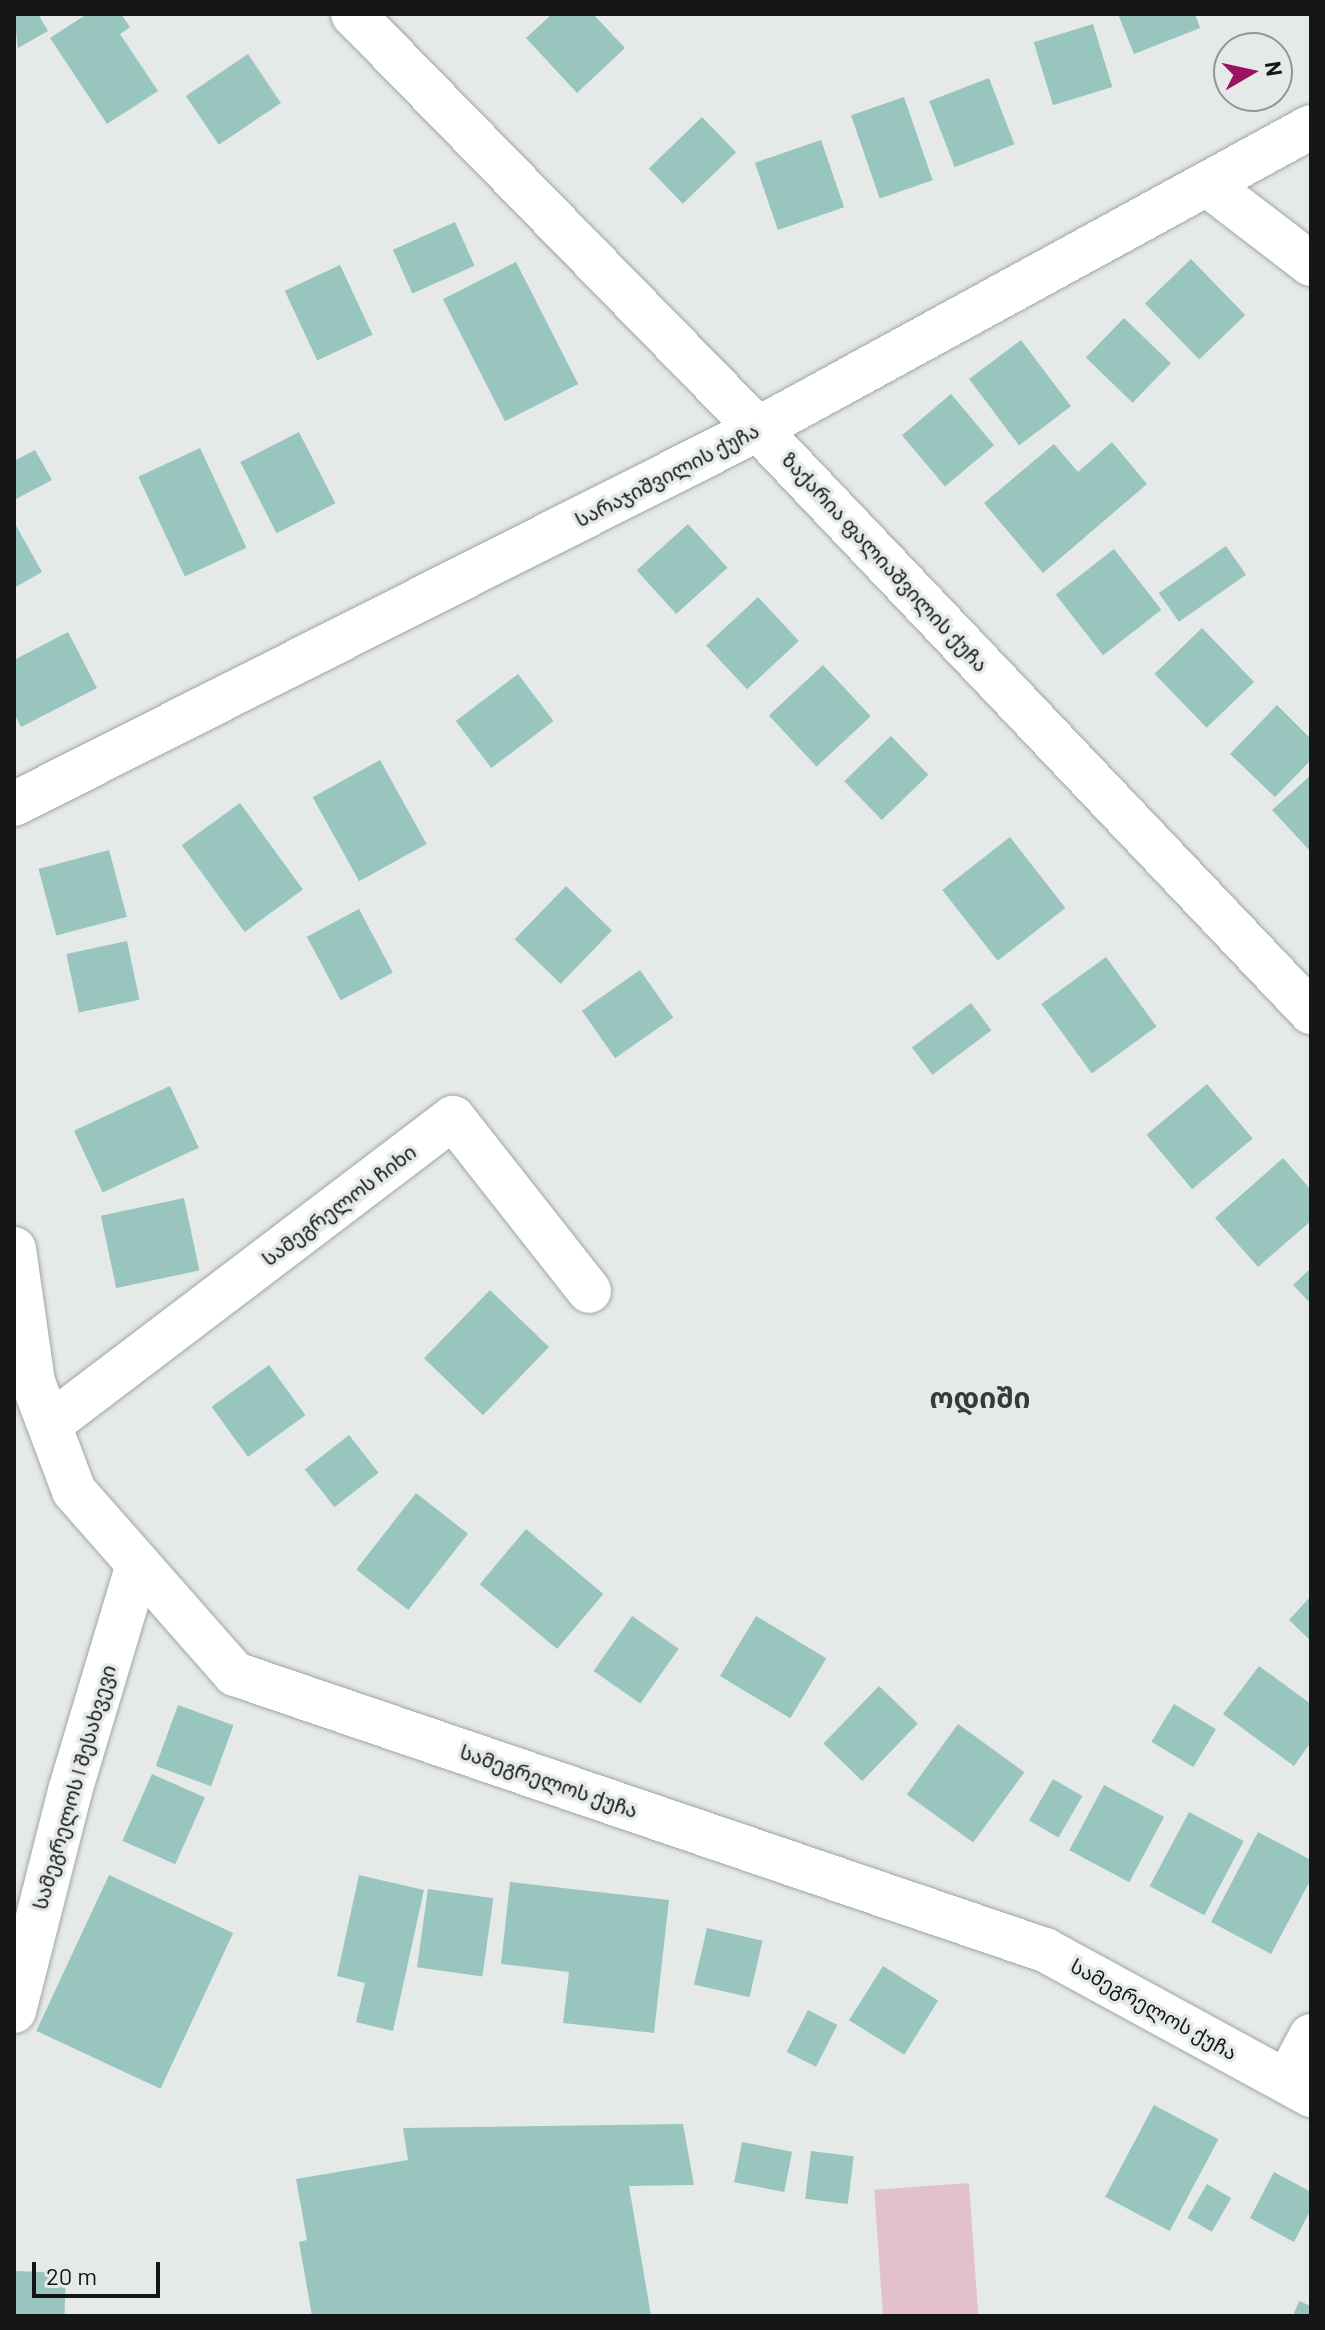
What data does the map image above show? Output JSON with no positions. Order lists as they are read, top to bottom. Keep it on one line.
{"streets":{"street":["სარაჯიშვილის ქუჩა","ზაქარია ფალიაშვილის ქუჩა","სამეგრელოს ჩიხი","სამეგრელოს ქუჩა","სამეგრელოს I შესახვევი"]},"crossings":[["სარაჯიშვილის ქუჩა","ზაქარია ფალიაშვილის ქუჩა"],["სამეგრელოს ჩიხი","სამეგრელოს ქუჩა"],["სამეგრელოს ქუჩა","სამეგრელოს I შესახვევი"]],"districts":["ოდიში"],"scale_bar":"20 m","north":"right"}
